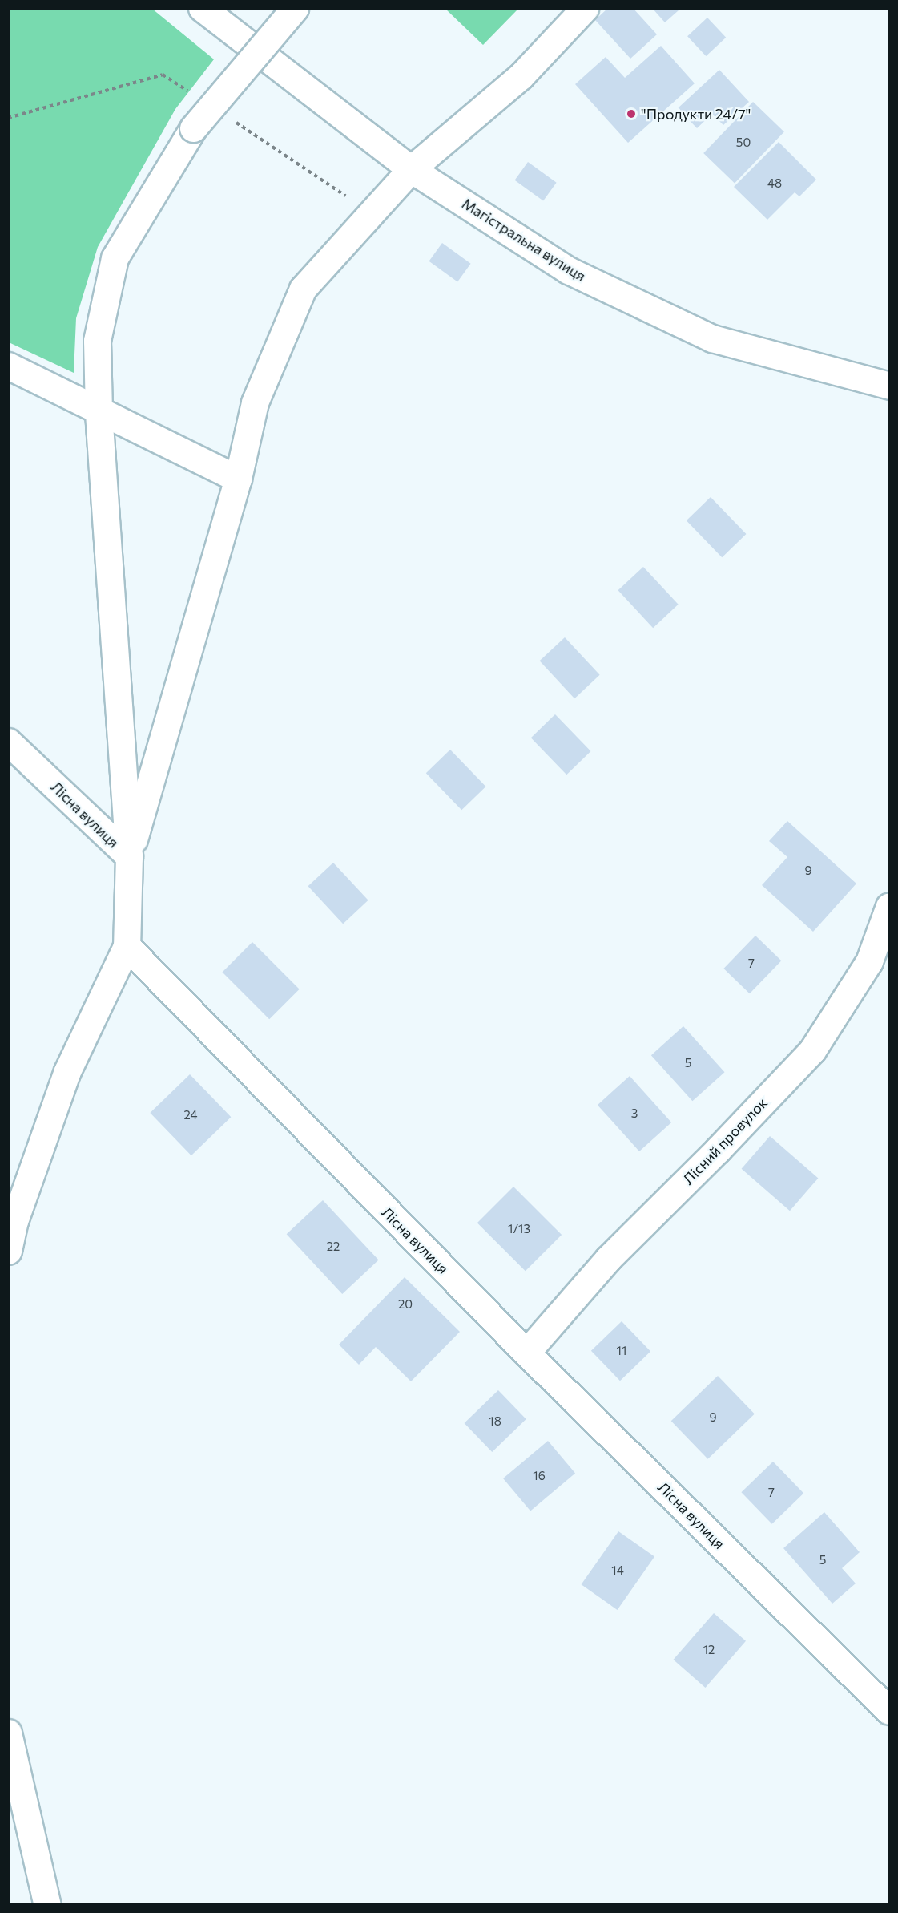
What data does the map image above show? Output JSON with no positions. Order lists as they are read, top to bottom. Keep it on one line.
{"streets":{"street":["Магістральна вулиця","Лісна вулиця","Лісний провулок"]},"crossings":[["Лісна вулиця","Лісний провулок"]],"places":["\"Продукти 24/7\""],"house_numbers":["50","48","9","7","5","3","24","1/13","22","20","11","9","18","16","7","5","14","12"]}
